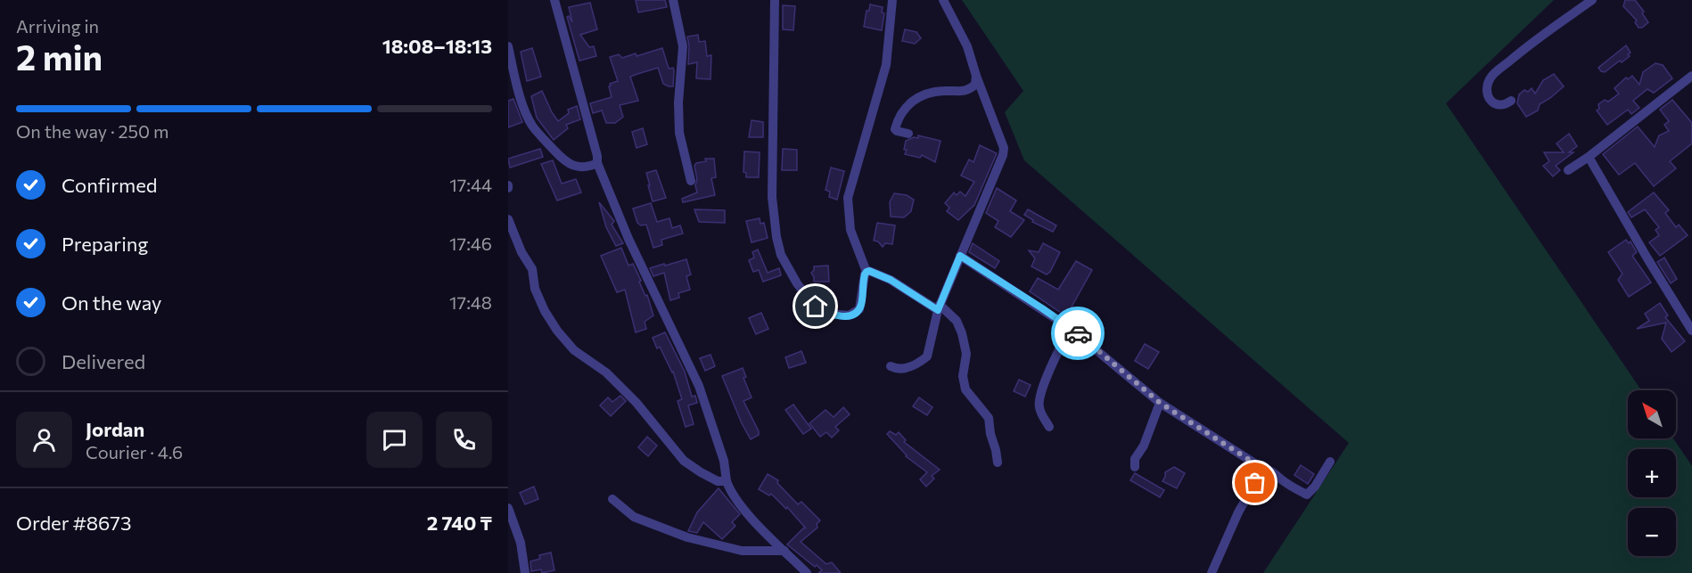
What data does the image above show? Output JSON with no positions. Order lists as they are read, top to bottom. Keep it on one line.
{"north":"top left","page":{"heading":["2 min","Arriving in","18:08–18:13"],"panel":["Jordan","Courier · 4.6","Order #8673","2 740 ₸"],"bar":"On the way · 250 m","list":[["Confirmed","17:44"],["Preparing","17:46"],["On the way","17:48"],"Delivered"],"map_buttons":["+","−"]}}
